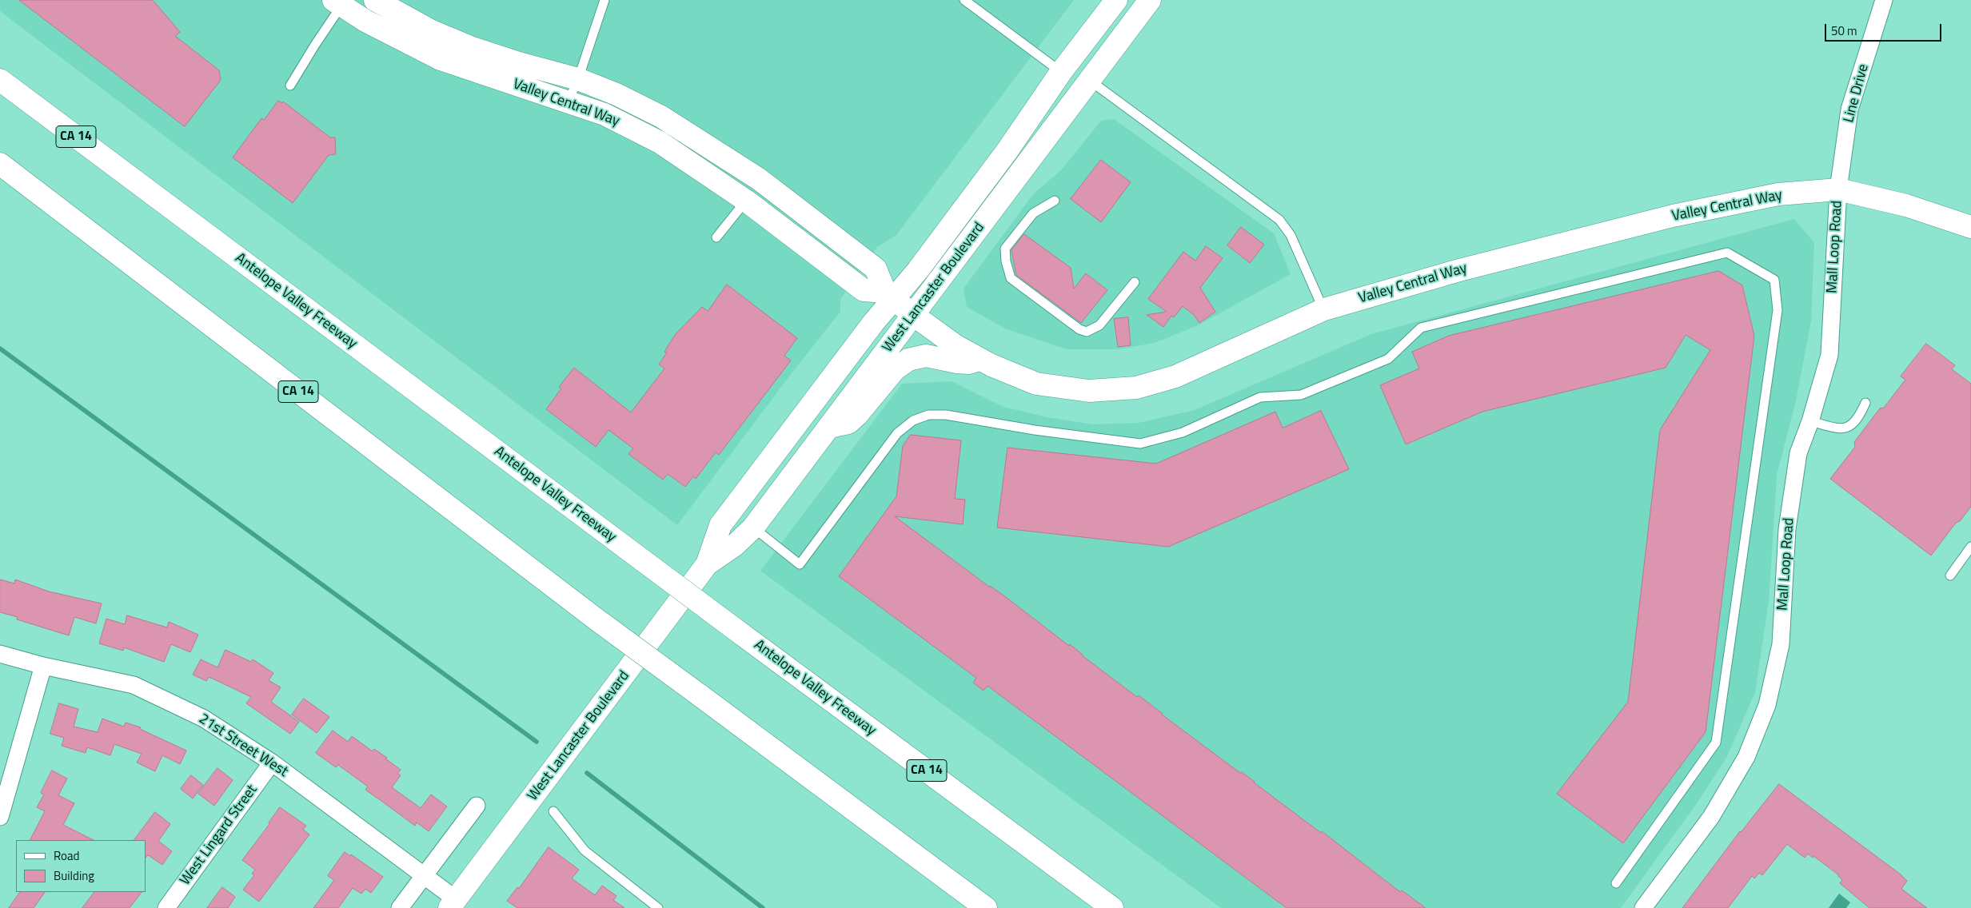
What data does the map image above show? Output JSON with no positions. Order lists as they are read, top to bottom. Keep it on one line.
{"streets":{"main road":["Valley Central Way","CA 14","West Lancaster Boulevard","Antelope Valley Freeway"],"street":["Line Drive","Mall Loop Road","21st Street West","West Lingard Street"]},"crossings":[["Line Drive","Valley Central Way"],["Line Drive","Mall Loop Road"],["Valley Central Way","Mall Loop Road"],["Valley Central Way","West Lancaster Boulevard"],["West Lancaster Boulevard","21st Street West"],["21st Street West","West Lingard Street"]],"legend":["Road","Building"],"scale_bar":"50 m"}
